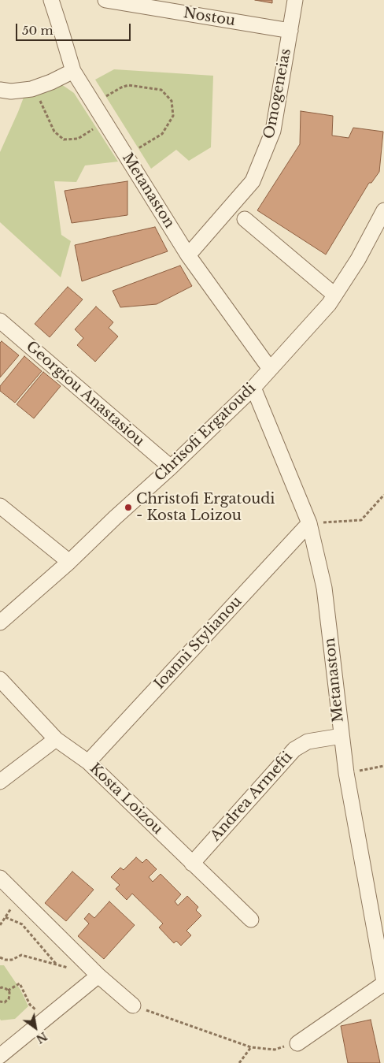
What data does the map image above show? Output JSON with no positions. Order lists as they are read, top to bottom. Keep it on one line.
{"streets":{"street":["Nostou","Omogeneias","Metanaston","Georgiou Anastasiou","Chrisofi Ergatoudi","Ioanni Stylianou","Andrea Armefti","Kosta Loizou"]},"crossings":[["Nostou","Omogeneias"],["Omogeneias","Metanaston"],["Metanaston","Chrisofi Ergatoudi"],["Metanaston","Ioanni Stylianou"],["Metanaston","Andrea Armefti"],["Georgiou Anastasiou","Chrisofi Ergatoudi"],["Ioanni Stylianou","Kosta Loizou"],["Andrea Armefti","Kosta Loizou"]],"places":["Christofi Ergatoudi - Kosta Loizou"],"scale_bar":"50 m","north":"bottom right"}
